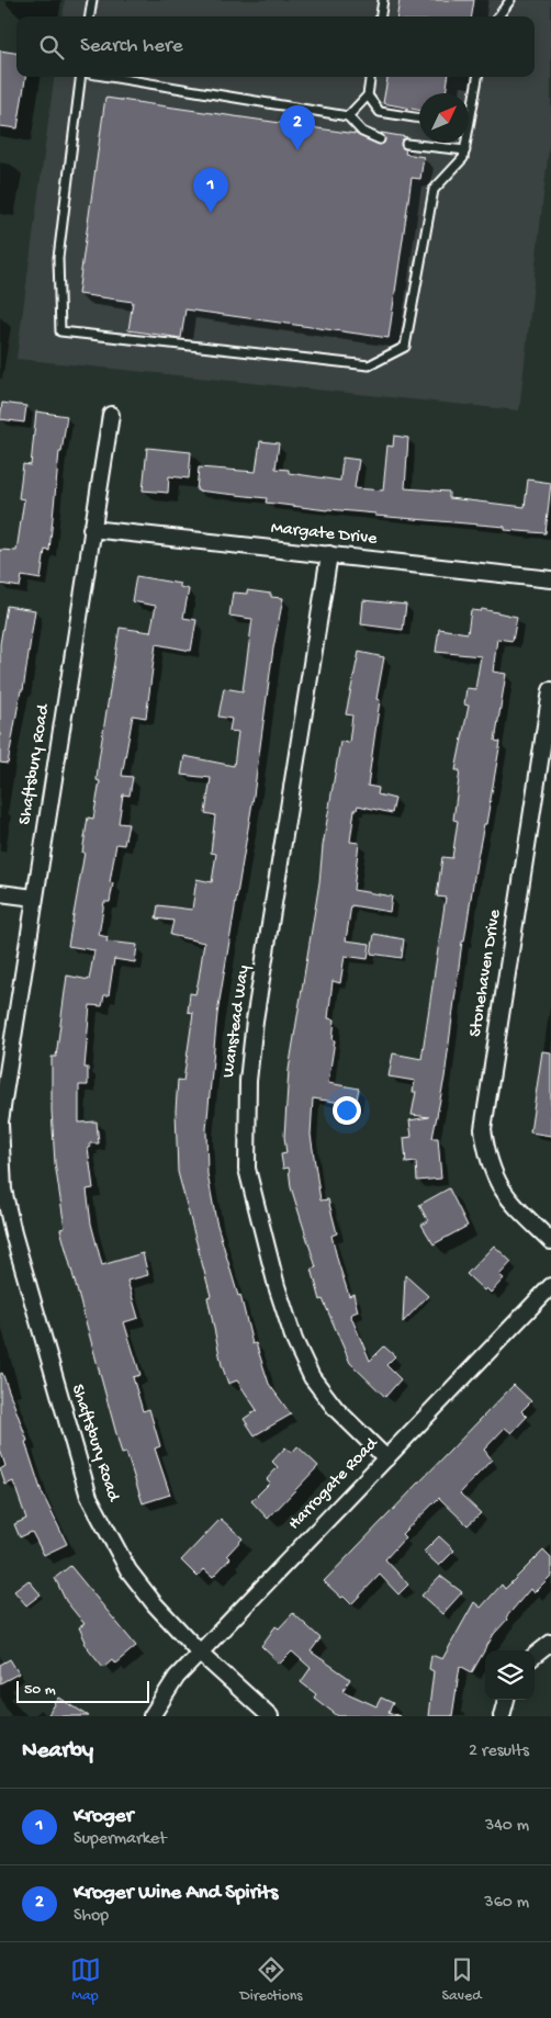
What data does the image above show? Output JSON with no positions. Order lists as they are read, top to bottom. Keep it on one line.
{"streets":{"street":["Margate Drive","Shaftsbury Road","Stonehaven Drive","Wanstead Way","Harrogate Road"]},"crossings":[["Margate Drive","Shaftsbury Road"],["Margate Drive","Wanstead Way"],["Shaftsbury Road","Harrogate Road"],["Wanstead Way","Harrogate Road"]],"scale_bar":"50 m","north":"top right","page":{"search":"Search here","pins":["2","1"],"scale":"50 m","heading":["Nearby","2 results"],"list":[{"mark":"1","name":"Kroger","note":"Supermarket","value":"340 m"},{"mark":"2","name":"Kroger Wine And Spirits","note":"Shop","value":"360 m"}],"nav":["Map","Directions","Saved"]}}
